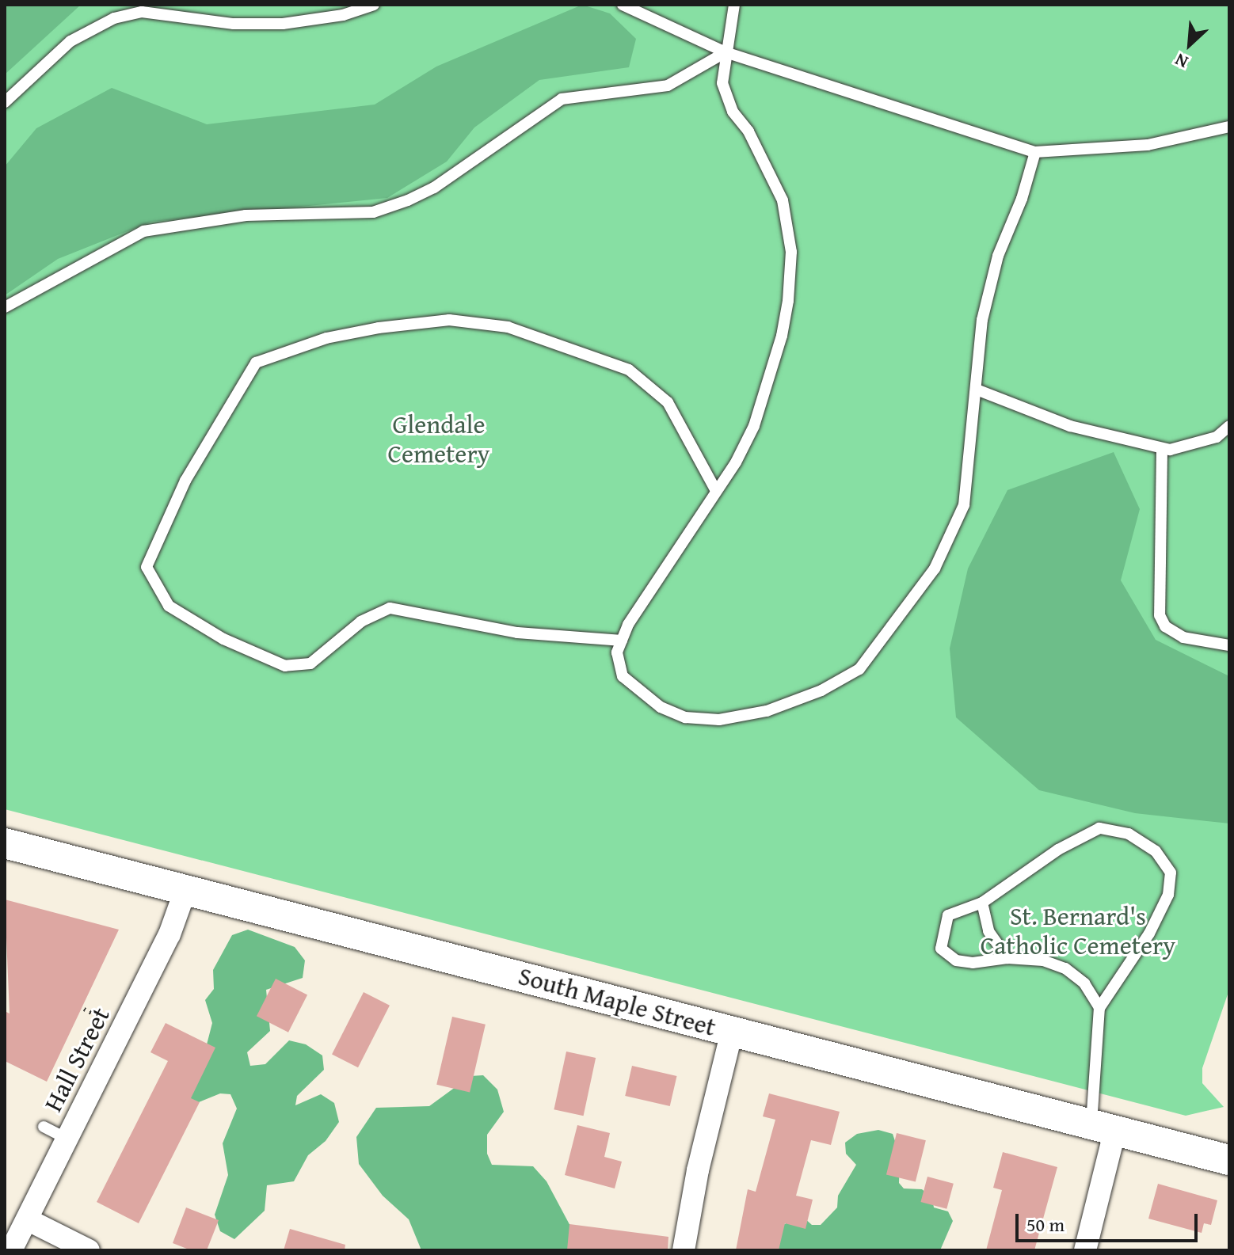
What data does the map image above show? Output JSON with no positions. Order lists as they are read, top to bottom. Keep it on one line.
{"streets":{"main road":["South Maple Street"],"street":["Hall Street"]},"crossings":[["South Maple Street","Hall Street"]],"parks":["Glendale Cemetery","St. Bernard's Catholic Cemetery"],"scale_bar":"50 m","north":"bottom left"}
